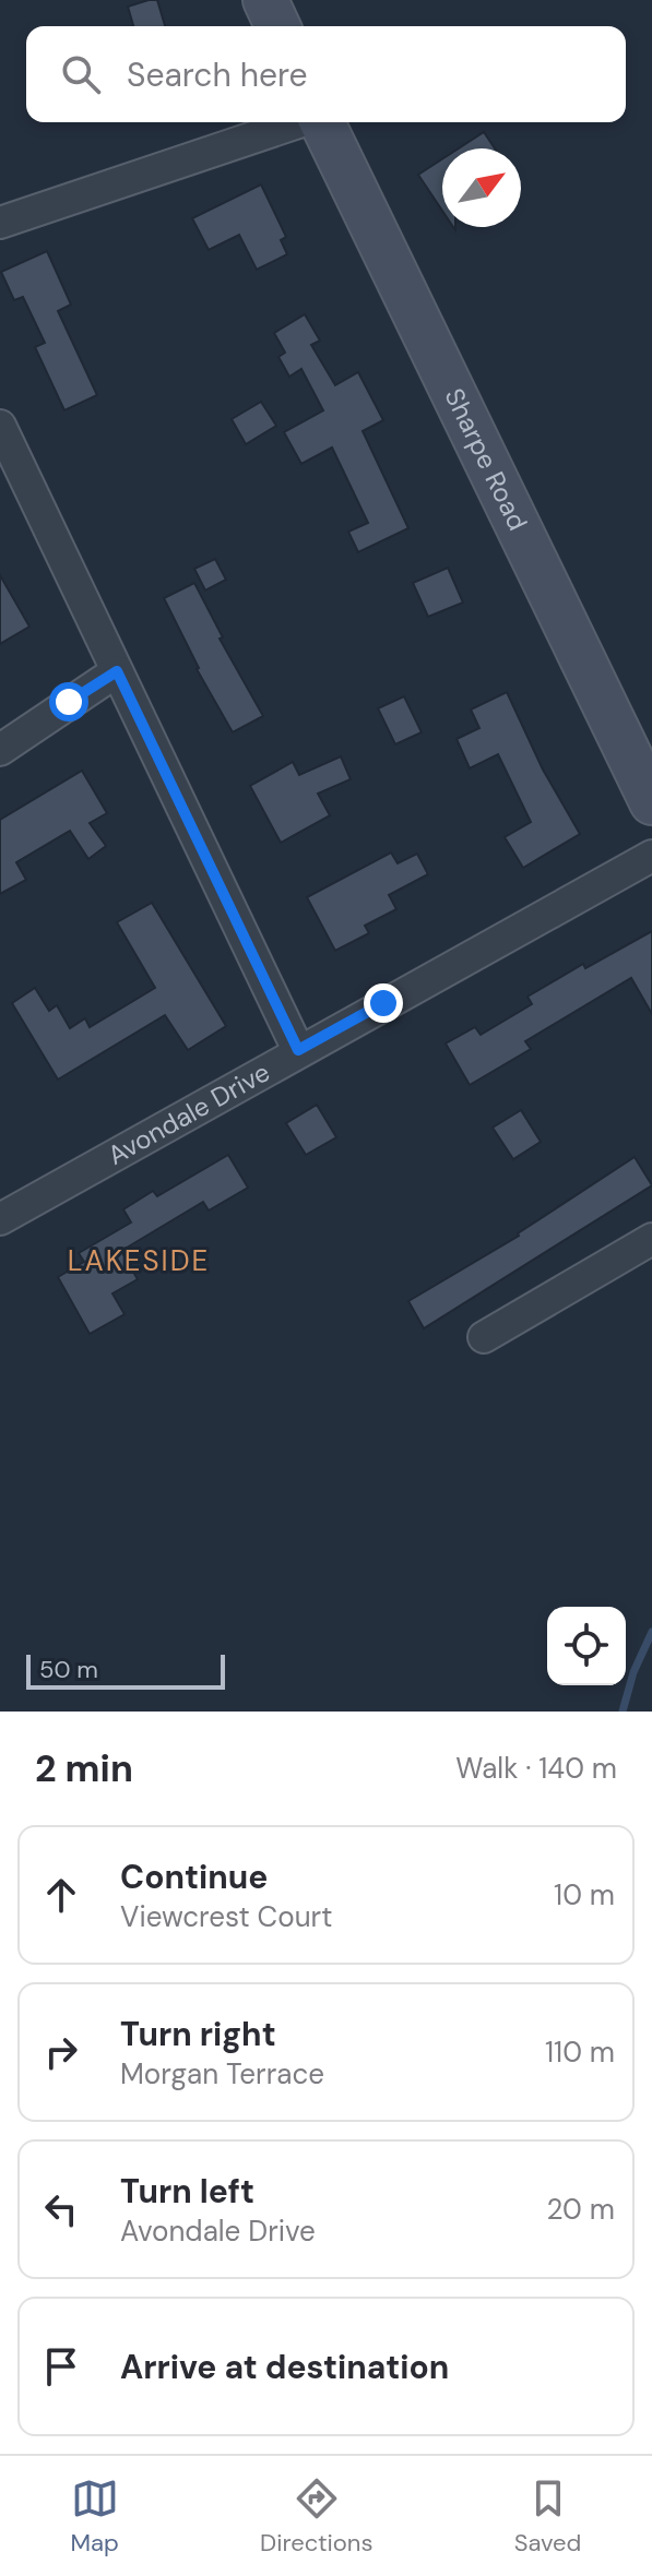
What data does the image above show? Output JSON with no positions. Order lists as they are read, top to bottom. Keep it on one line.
{"streets":{"street":["Sharpe Road","Avondale Drive"]},"districts":["LAKESIDE"],"scale_bar":"50 m","north":"top right","page":{"search":"Search here","scale":"50 m","heading":["2 min","Walk · 140 m"],"list":[["Continue","Viewcrest Court","10 m"],["Turn right","Morgan Terrace","110 m"],["Turn left","Avondale Drive","20 m"],"Arrive at destination"],"nav":["Map","Directions","Saved"]}}
